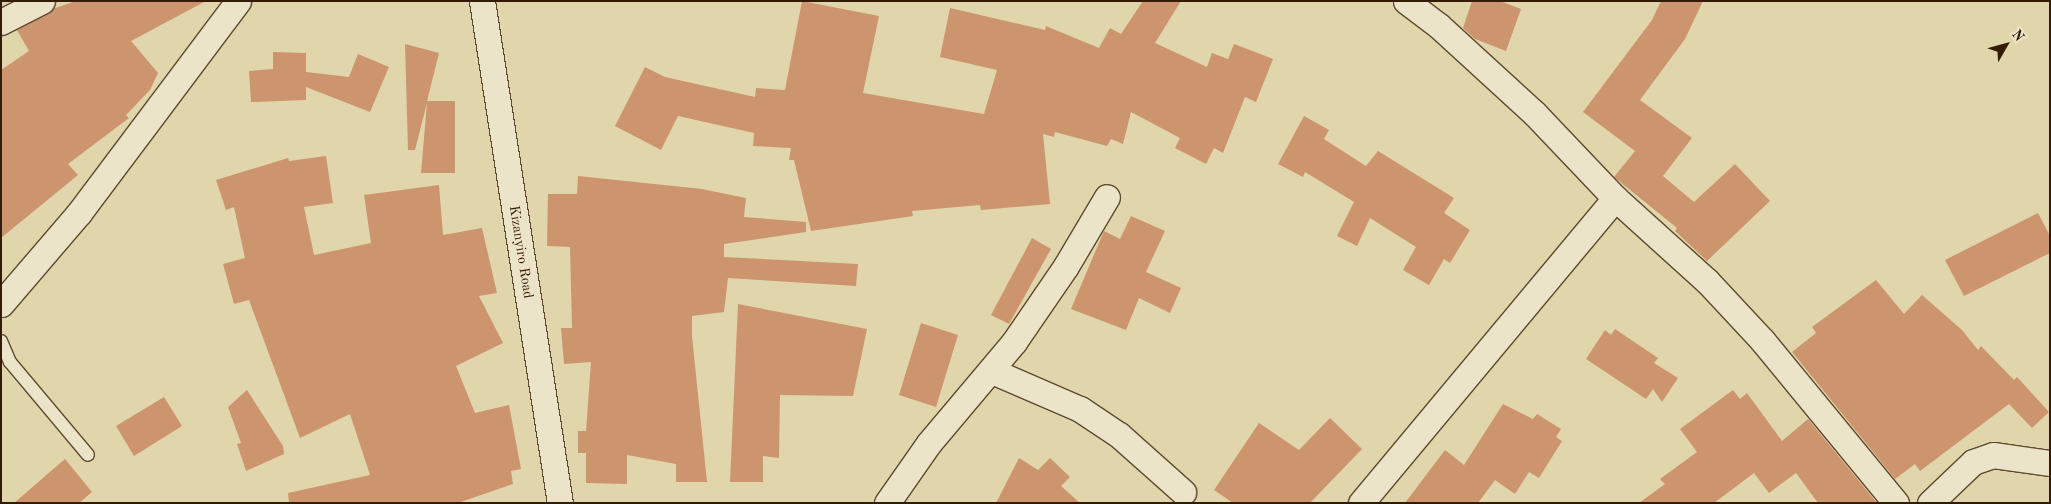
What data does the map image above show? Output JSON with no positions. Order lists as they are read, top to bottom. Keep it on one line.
{"streets":{"street":["Kizanyiro Road"]},"north":"top right"}
